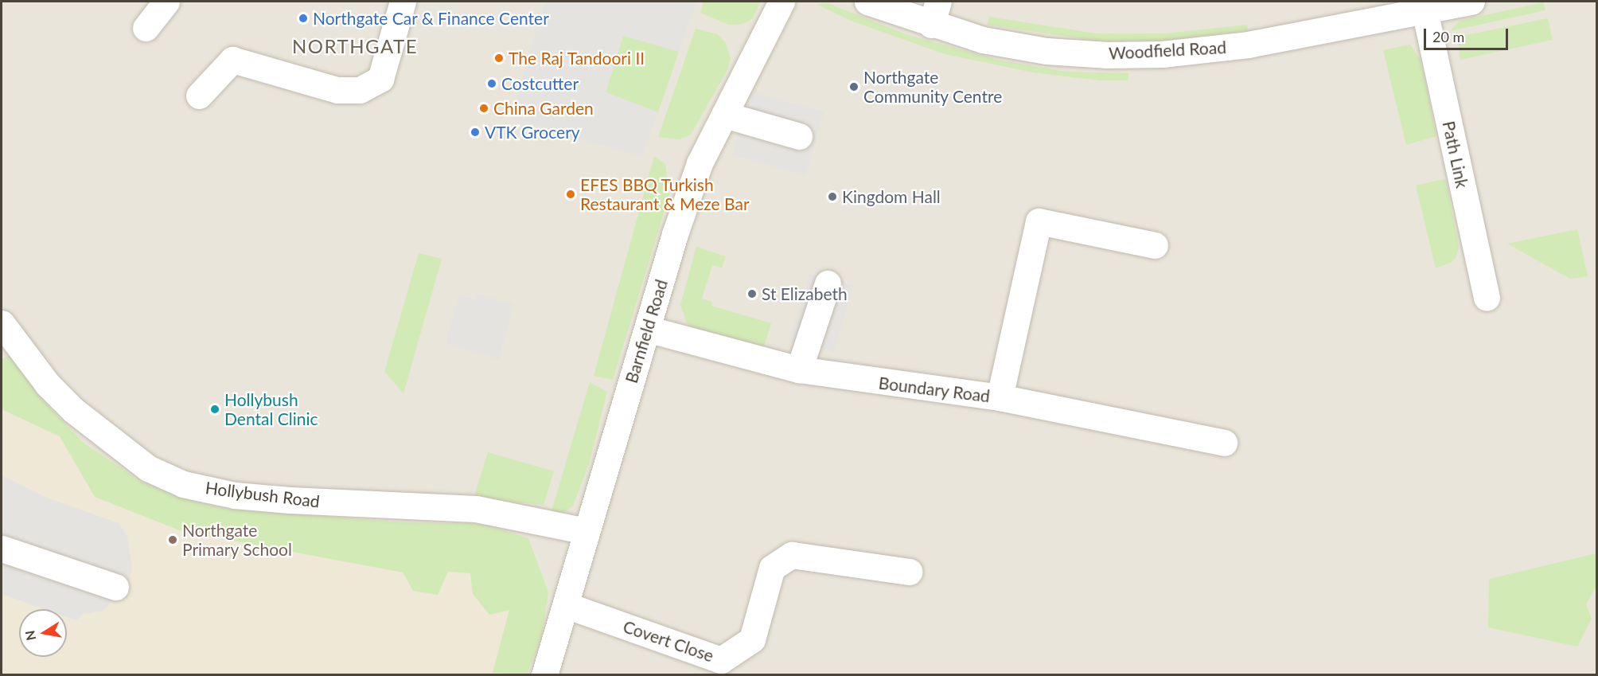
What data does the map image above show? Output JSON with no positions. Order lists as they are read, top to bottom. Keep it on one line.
{"streets":{"street":["Woodfield Road","Path Link","Barnfield Road","Boundary Road","Hollybush Road","Covert Close"]},"crossings":[["Woodfield Road","Path Link"],["Barnfield Road","Boundary Road"],["Barnfield Road","Hollybush Road"],["Barnfield Road","Covert Close"]],"districts":["NORTHGATE"],"places":["Northgate Car & Finance Center","The Raj Tandoori II","Costcutter","Northgate Community Centre","China Garden","VTK Grocery","EFES BBQ Turkish Restaurant & Meze Bar","Kingdom Hall","St Elizabeth","Hollybush Dental Clinic","Northgate Primary School"],"scale_bar":"20 m","north":"left"}
